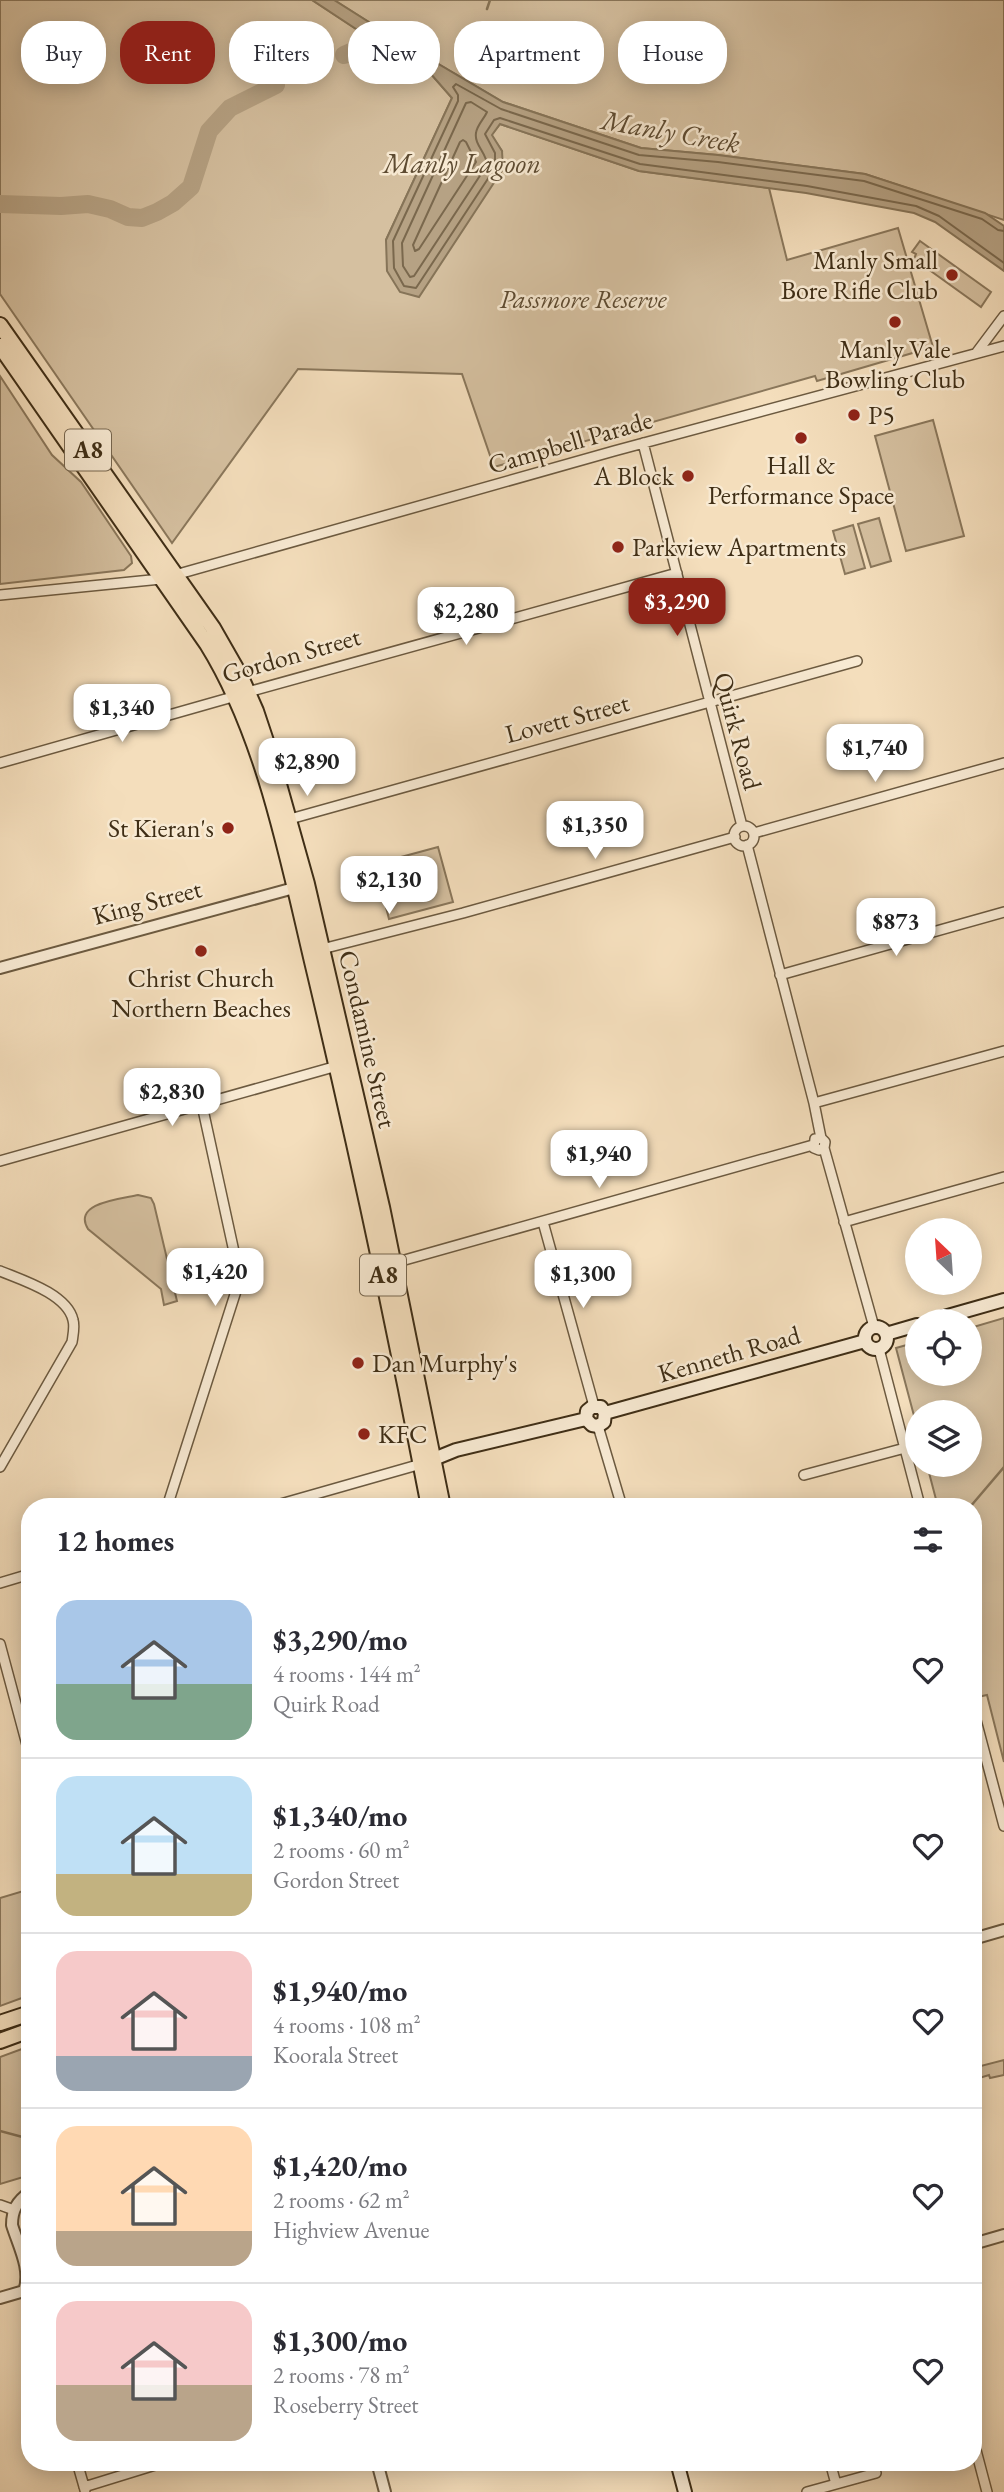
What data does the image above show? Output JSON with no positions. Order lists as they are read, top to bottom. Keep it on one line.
{"streets":{"highway":["A8","Condamine Street"],"main road":["Kenneth Road"],"street":["Campbell Parade","Gordon Street","Lovett Street","Quirk Road","King Street"]},"crossings":[["Campbell Parade","Quirk Road"],["Campbell Parade","Condamine Street"],["Gordon Street","Quirk Road"],["Gordon Street","Condamine Street"],["Lovett Street","Quirk Road"],["Lovett Street","Condamine Street"],["King Street","Condamine Street"]],"water":["Manly Creek","Manly Lagoon"],"parks":["Passmore Reserve"],"places":["Manly Small Bore Rifle Club","Manly Vale Bowling Club","P5","Hall & Performance Space","A Block","Parkview Apartments","St Kieran's","Christ Church Northern Beaches","Dan Murphy's","KFC"],"north":"top left","page":{"chip":["Buy","Rent","Filters","New","Apartment","House"],"price":["$3,290","$2,280","$1,340","$1,740","$2,890","$1,350","$2,130","$873","$2,830","$1,940","$1,420","$1,300"],"heading":"12 homes","list":[{"name":"$3,290/mo","note":"4 rooms · 144 m² · Quirk Road"},{"name":"$1,340/mo","note":"2 rooms · 60 m² · Gordon Street"},{"name":"$1,940/mo","note":"4 rooms · 108 m² · Koorala Street"},{"name":"$1,420/mo","note":"2 rooms · 62 m² · Highview Avenue"},{"name":"$1,300/mo","note":"2 rooms · 78 m² · Roseberry Street"}]}}
